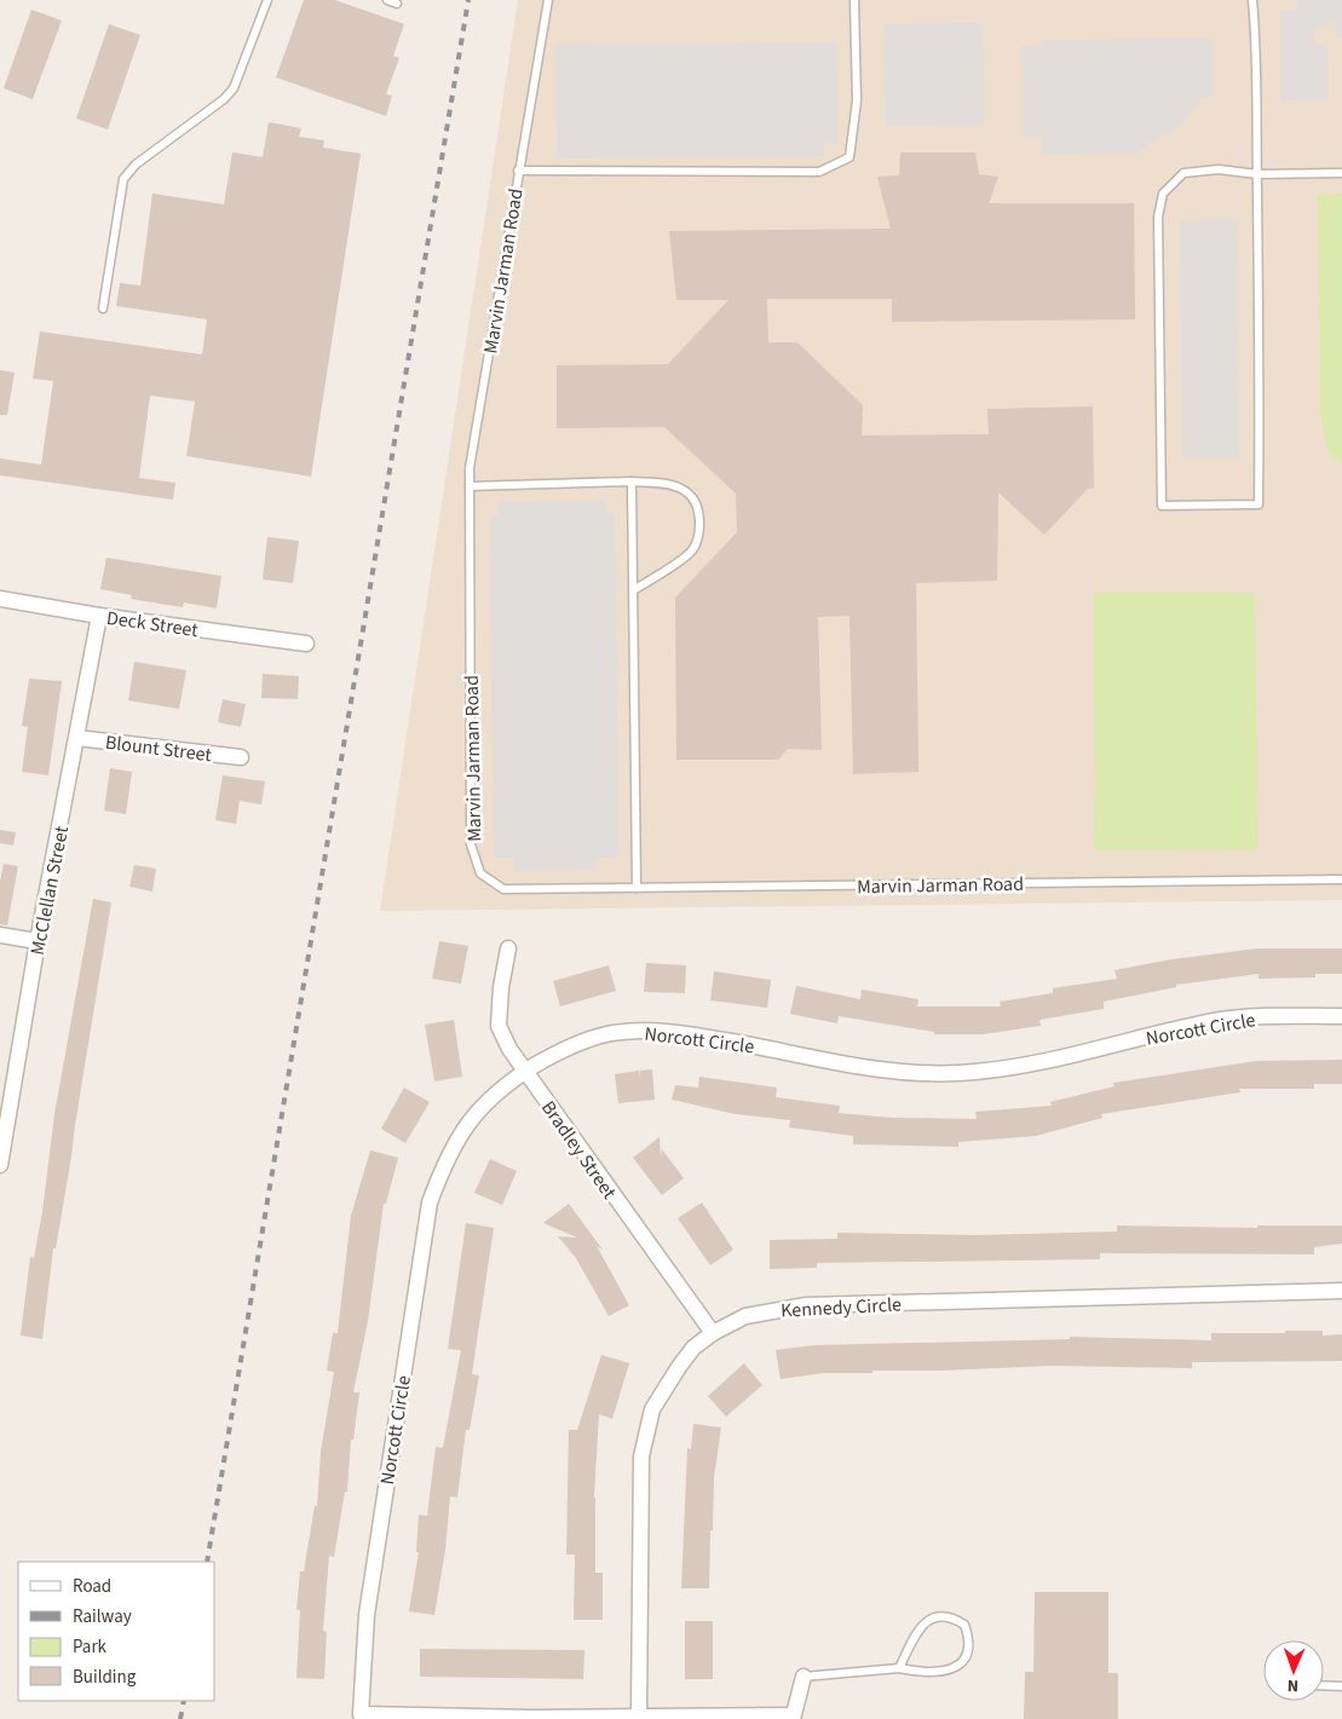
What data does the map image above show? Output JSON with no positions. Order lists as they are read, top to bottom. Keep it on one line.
{"streets":{"street":["Deck Street","Blount Street","McClellan Street","Norcott Circle","Bradley Street","Kennedy Circle"],"lane":["Marvin Jarman Road"]},"crossings":[["Deck Street","McClellan Street"],["Blount Street","McClellan Street"],["Norcott Circle","Bradley Street"],["Bradley Street","Kennedy Circle"]],"legend":["Road","Railway","Park","Building"],"north":"bottom"}
